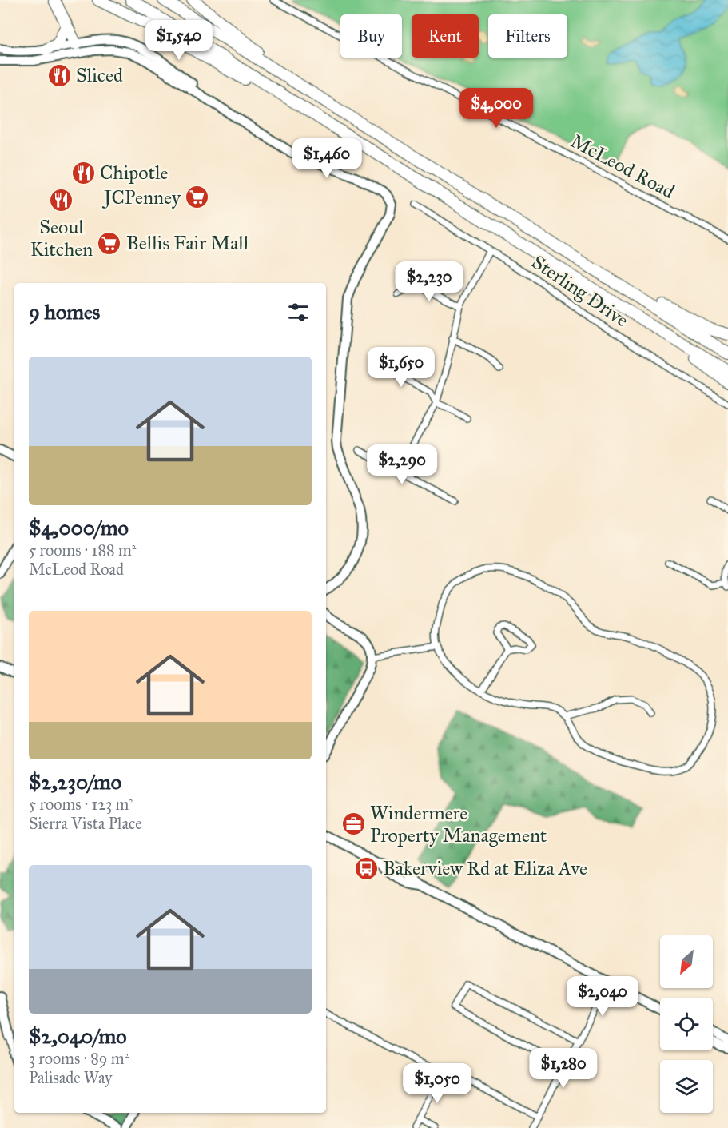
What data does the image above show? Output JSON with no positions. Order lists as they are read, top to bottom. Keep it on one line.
{"streets":{"street":["McLeod Road","Sterling Drive"]},"places":{"restaurant":["Sliced","Chipotle","Seoul Kitchen"],"supermarket":["JCPenney","Bellis Fair Mall"],"office":["Windermere Property Management"],"bus stop":["Bakerview Rd at Eliza Ave"]},"north":"bottom left","page":{"chip":["Buy","Rent","Filters"],"price":["$1,540","$4,000","$1,460","$2,230","$1,650","$2,290","$2,040","$1,280","$1,050"],"heading":"9 homes","list":[{"name":"$4,000/mo","note":"5 rooms · 188 m² · McLeod Road"},{"name":"$2,230/mo","note":"5 rooms · 123 m² · Sierra Vista Place"},{"name":"$2,040/mo","note":"3 rooms · 89 m² · Palisade Way"}]}}
